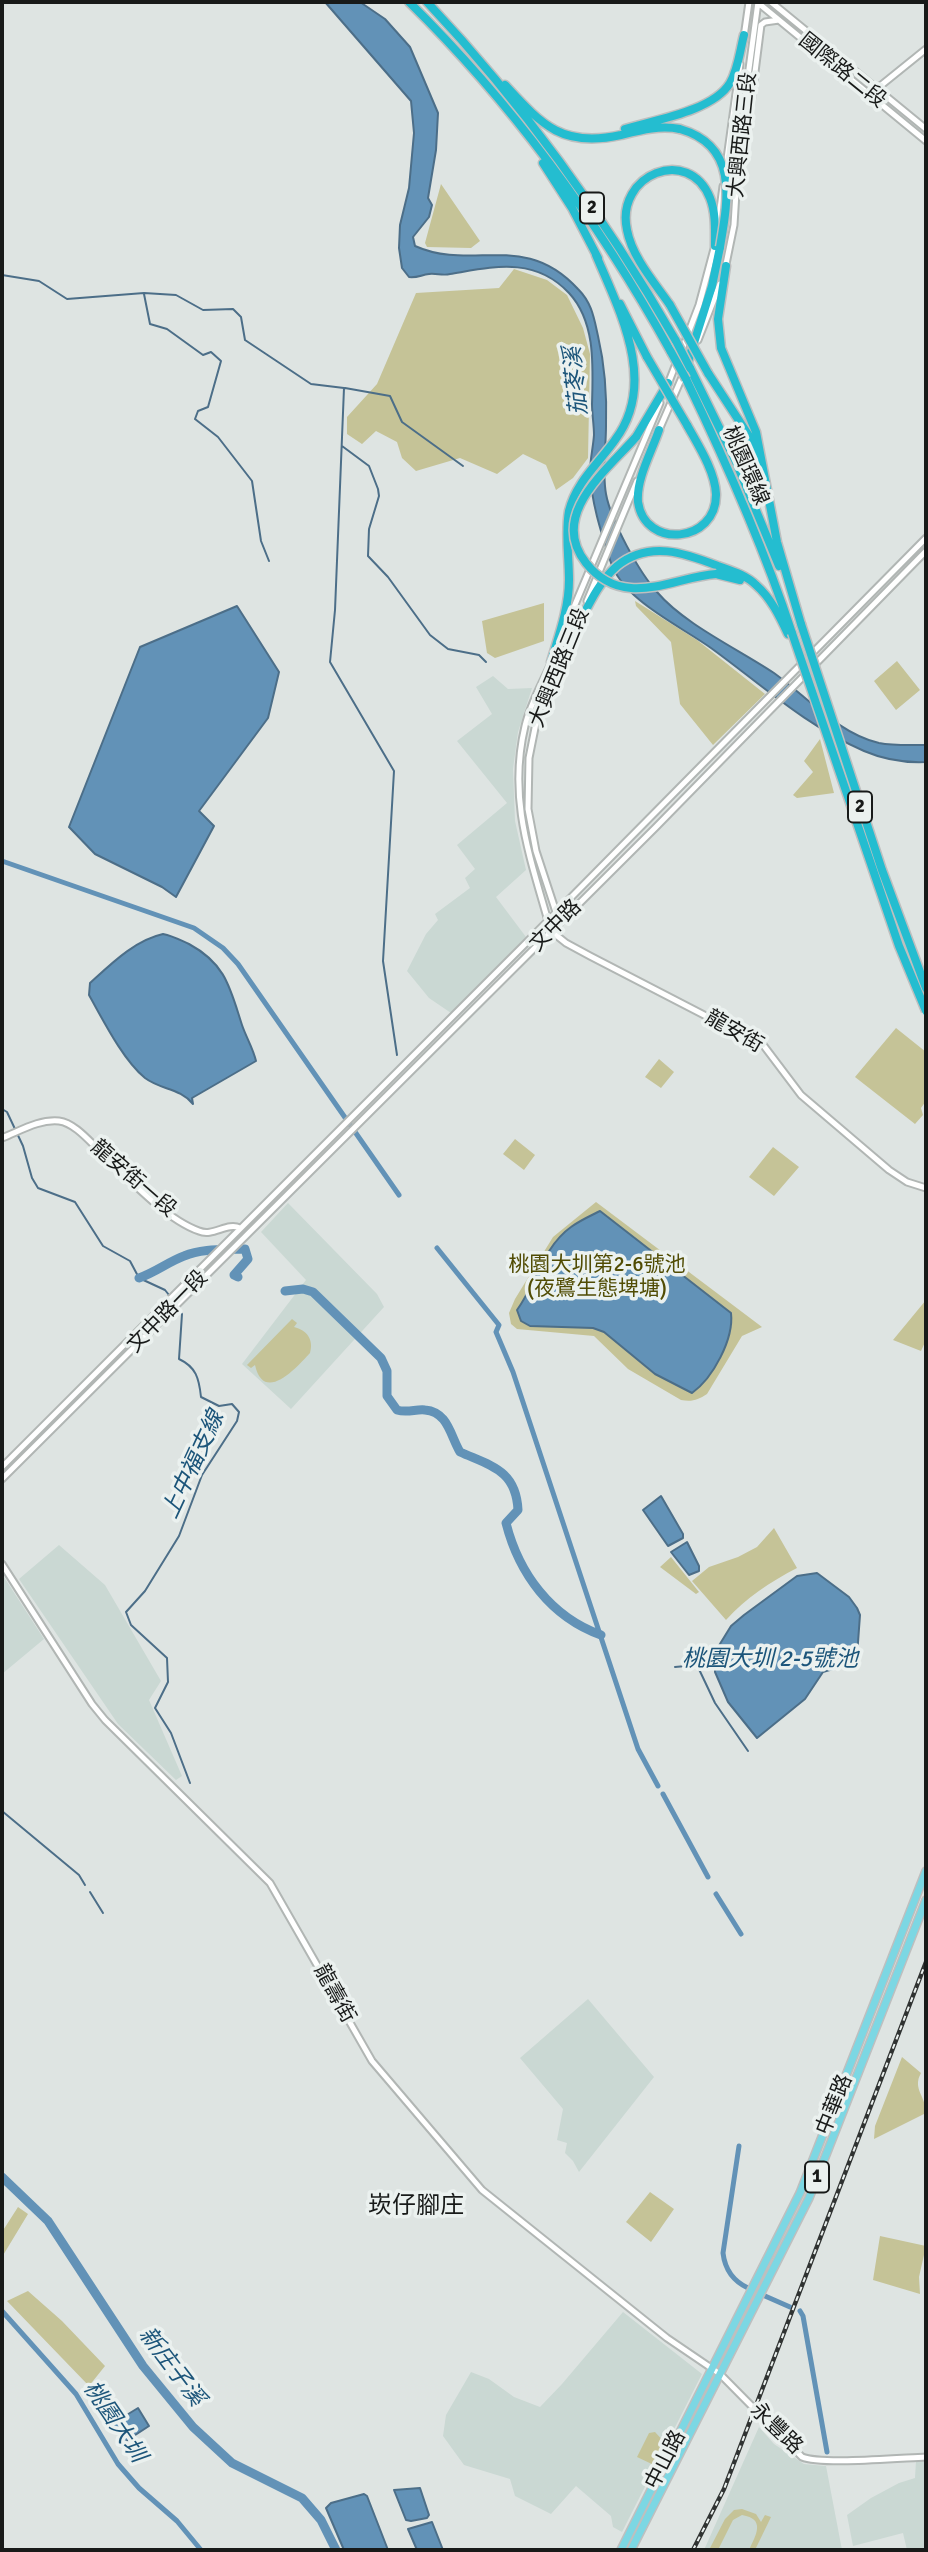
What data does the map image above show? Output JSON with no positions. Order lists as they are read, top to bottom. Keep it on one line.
{"streets":{"highway":["2","桃園環線"],"main road":["中華路","1","中山路"],"street":["國際路二段","大興西路三段","文中路","龍安街","龍安街一段","文中路一段","龍壽街","永豐路"]},"crossings":[["國際路二段","大興西路三段"],["大興西路三段","桃園環線"],["大興西路三段","文中路"],["大興西路三段","龍安街"],["2","桃園環線"],["文中路","龍安街"],["文中路","文中路一段"],["龍安街一段","文中路一段"],["龍壽街","中華路"],["龍壽街","永豐路"],["龍壽街","中山路"],["中華路","永豐路"],["中華路","中山路"],["永豐路","中山路"]],"districts":["崁仔腳庄"],"water":["茄苳溪","上中福支線","桃園大圳 2-5號池","新庄子溪","桃園大圳"],"parks":["桃園大圳第2-6號池 (夜鷺生態埤塘)"]}
